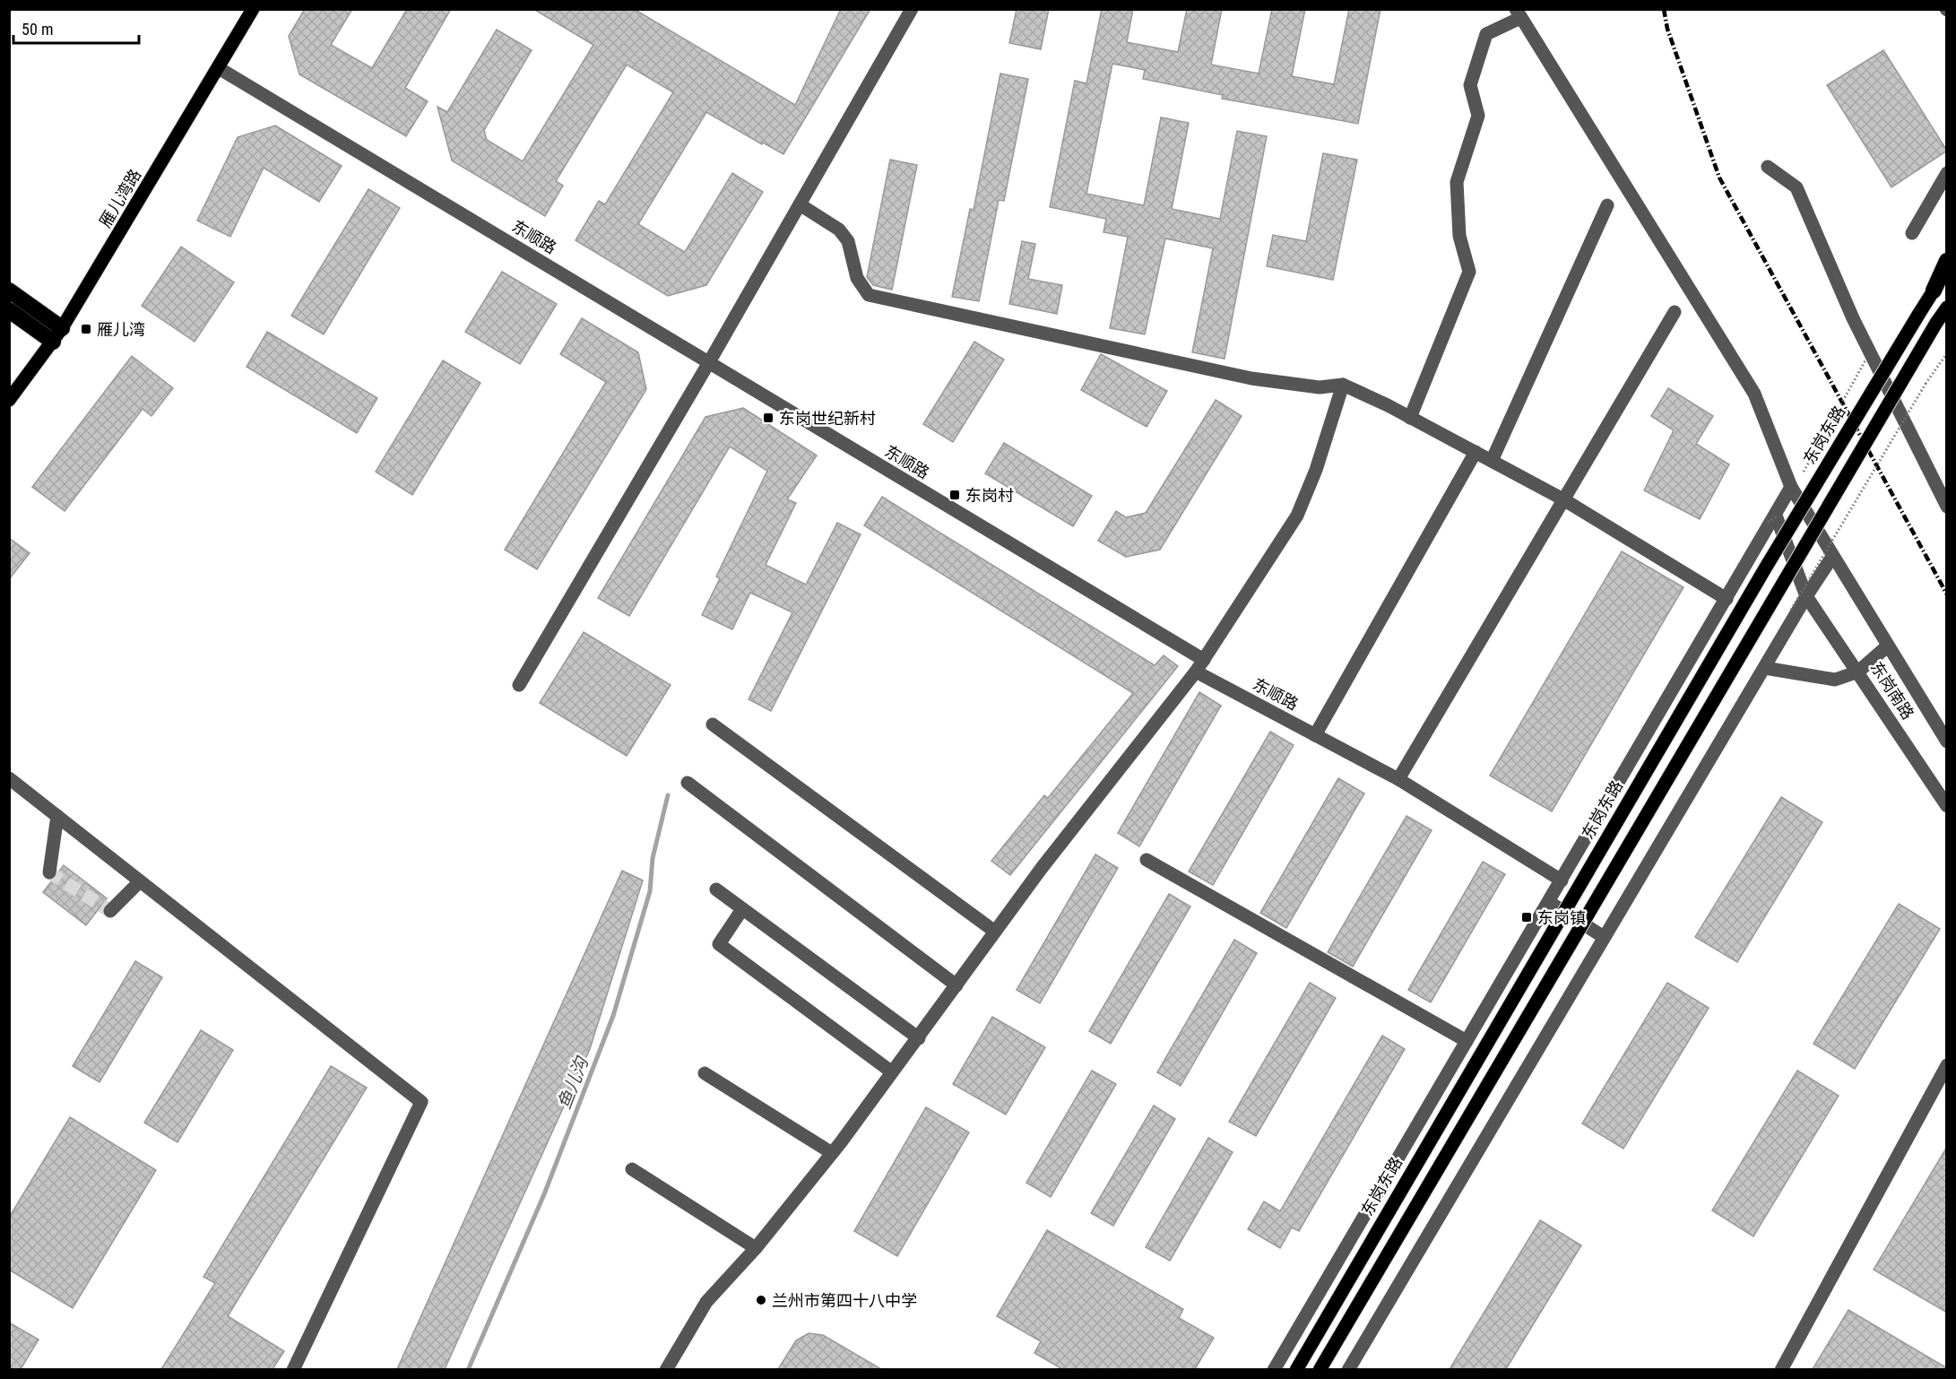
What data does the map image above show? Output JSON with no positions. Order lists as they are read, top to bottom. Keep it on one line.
{"streets":{"highway":["东岗东路"],"main road":["雁儿湾路"],"street":["东顺路","东岗南路"]},"crossings":[["雁儿湾路","东顺路"]],"water":["鱼儿沟"],"places":{"transit":["雁儿湾","东岗世纪新村","东岗村","东岗镇"],"other":["兰州市第四十八中学"]},"scale_bar":"50 m"}
